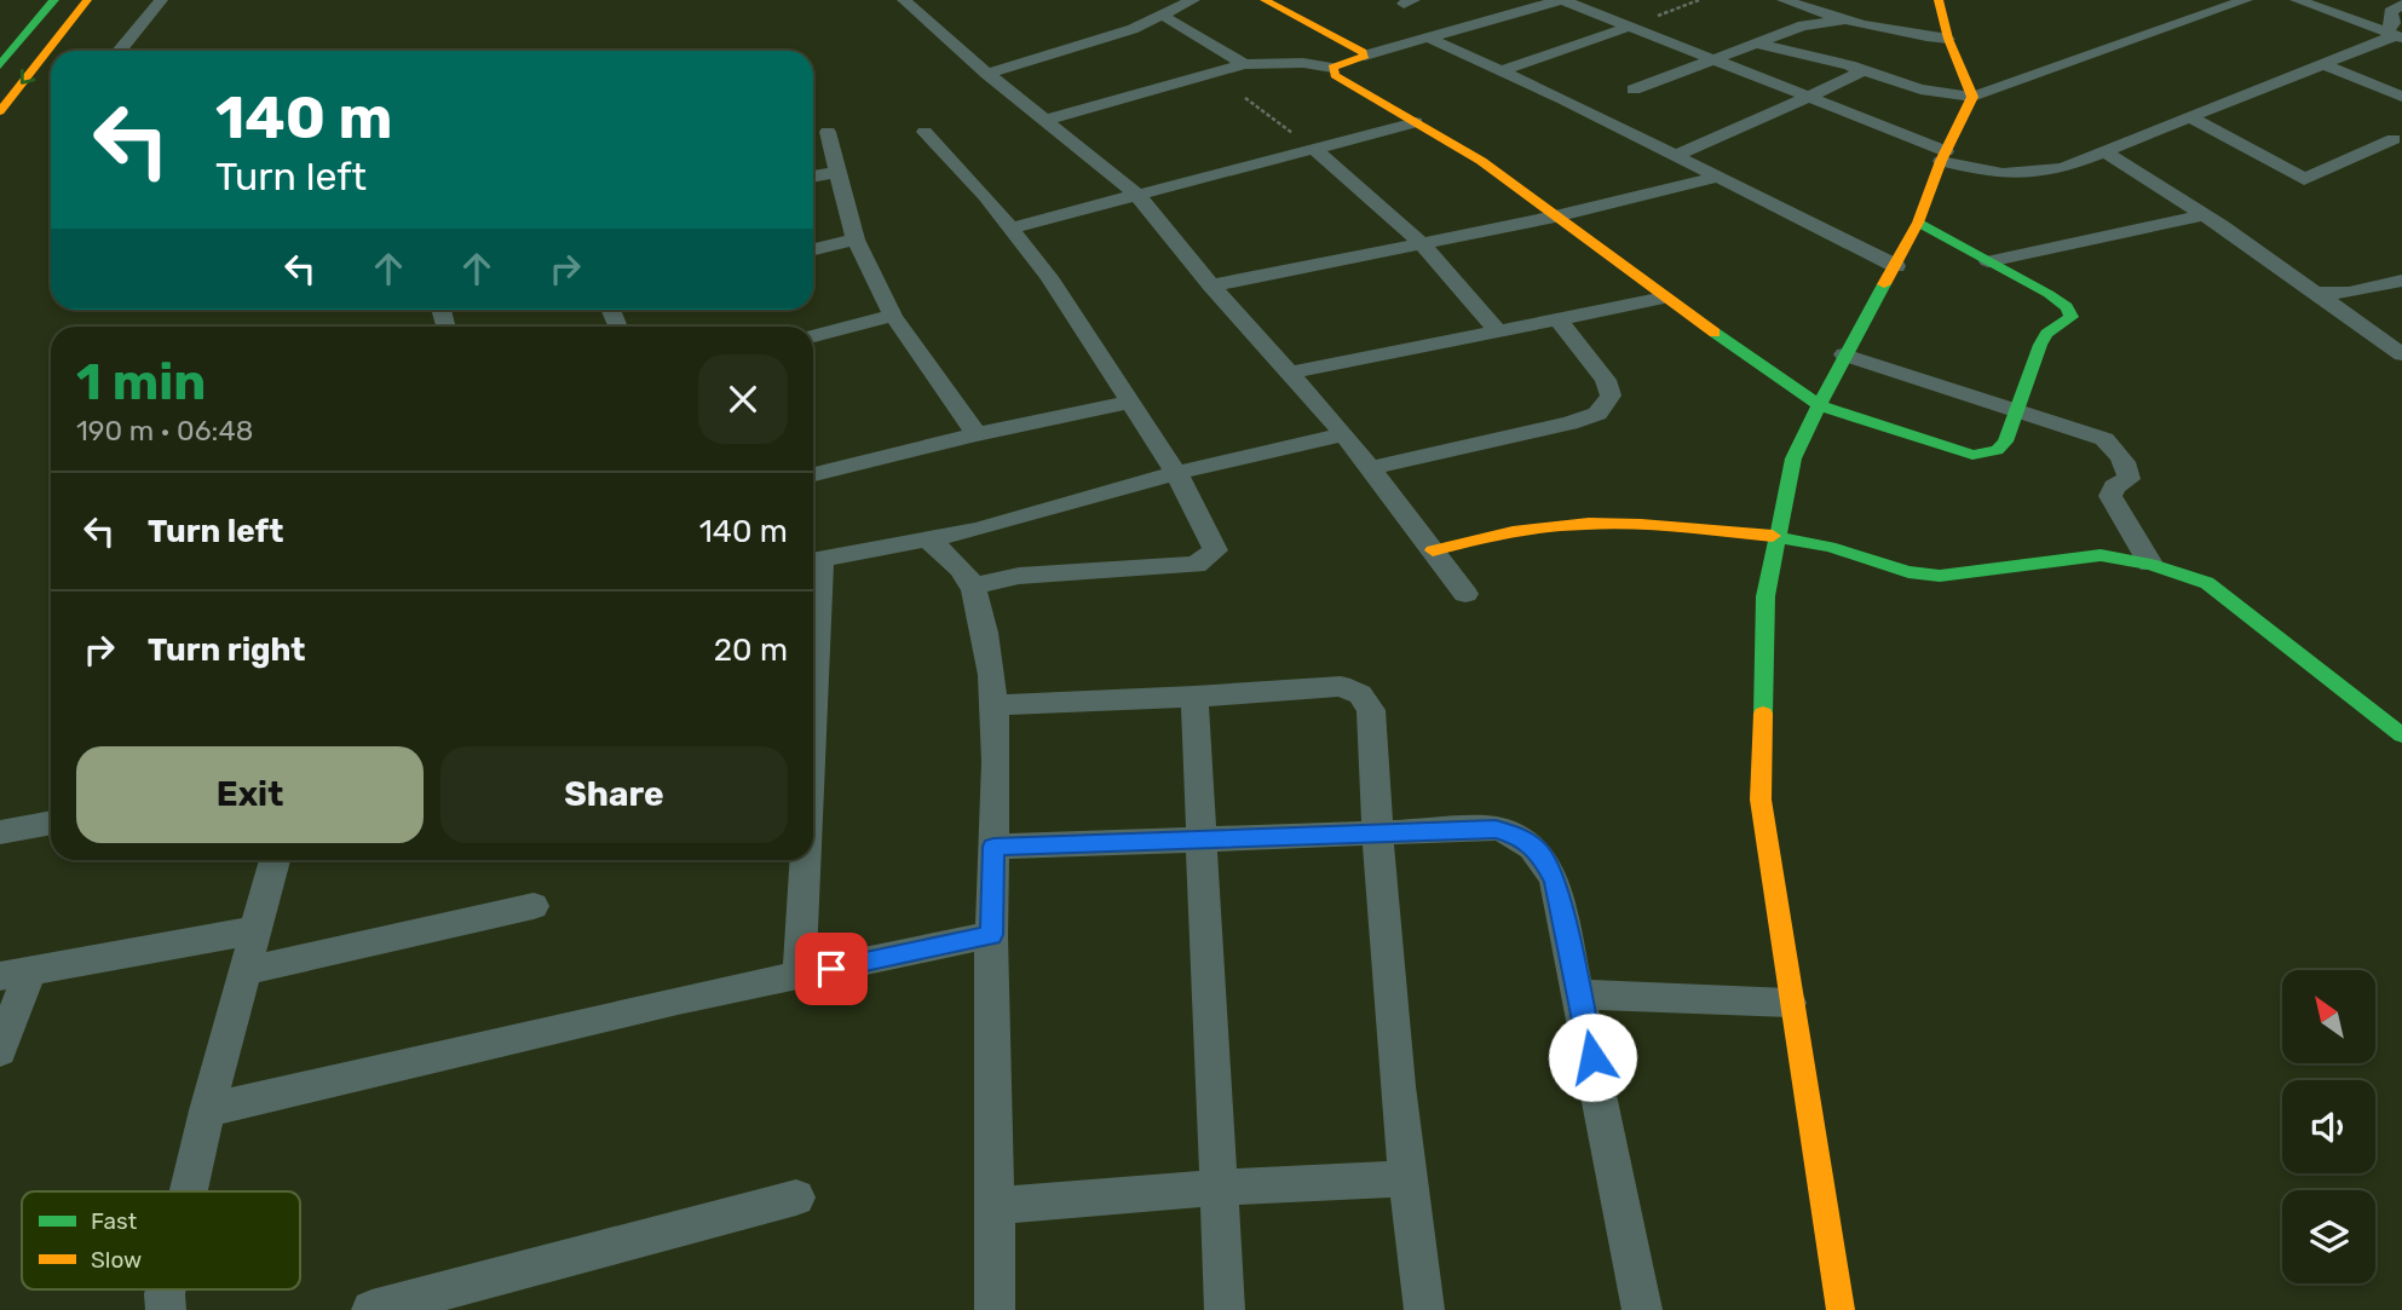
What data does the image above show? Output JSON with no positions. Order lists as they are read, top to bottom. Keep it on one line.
{"legend":["Fast","Slow"],"north":"top left","page":{"turn":["140 m","Turn left"],"heading":["1 min","190 m · 06:48"],"list":[{"name":"Turn left","value":"140 m"},{"name":"Turn right","value":"20 m"}],"buttons":["Exit","Share"]}}
